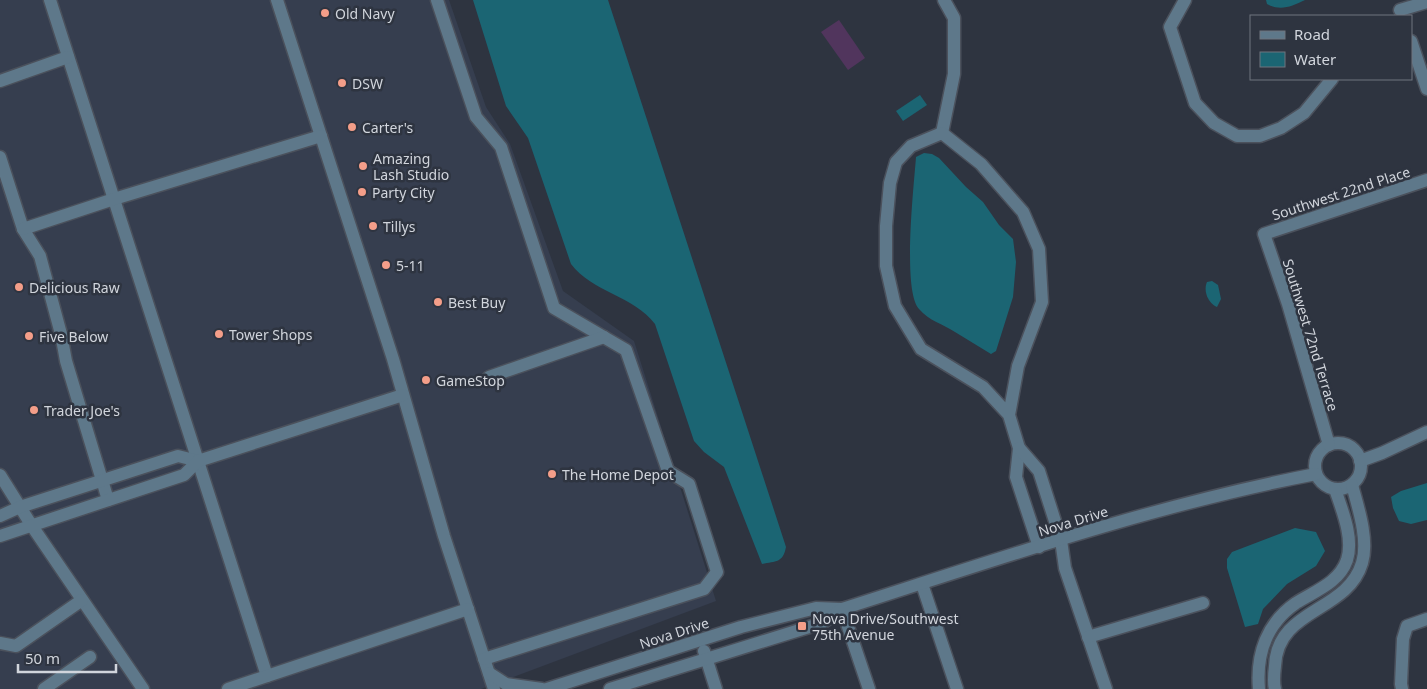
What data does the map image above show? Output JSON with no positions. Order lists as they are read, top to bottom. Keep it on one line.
{"streets":{"street":["Southwest 22nd Place","Southwest 72nd Terrace","Nova Drive"]},"crossings":[["Southwest 22nd Place","Southwest 72nd Terrace"],["Southwest 72nd Terrace","Nova Drive"]],"places":{"other":["Old Navy","DSW","Carter's","Amazing Lash Studio","Party City","Tillys","5-11","Delicious Raw","Best Buy","Tower Shops","Five Below","GameStop","Trader Joe's","The Home Depot"],"transit":["Nova Drive/Southwest 75th Avenue"]},"legend":["Road","Water"],"scale_bar":"50 m"}
